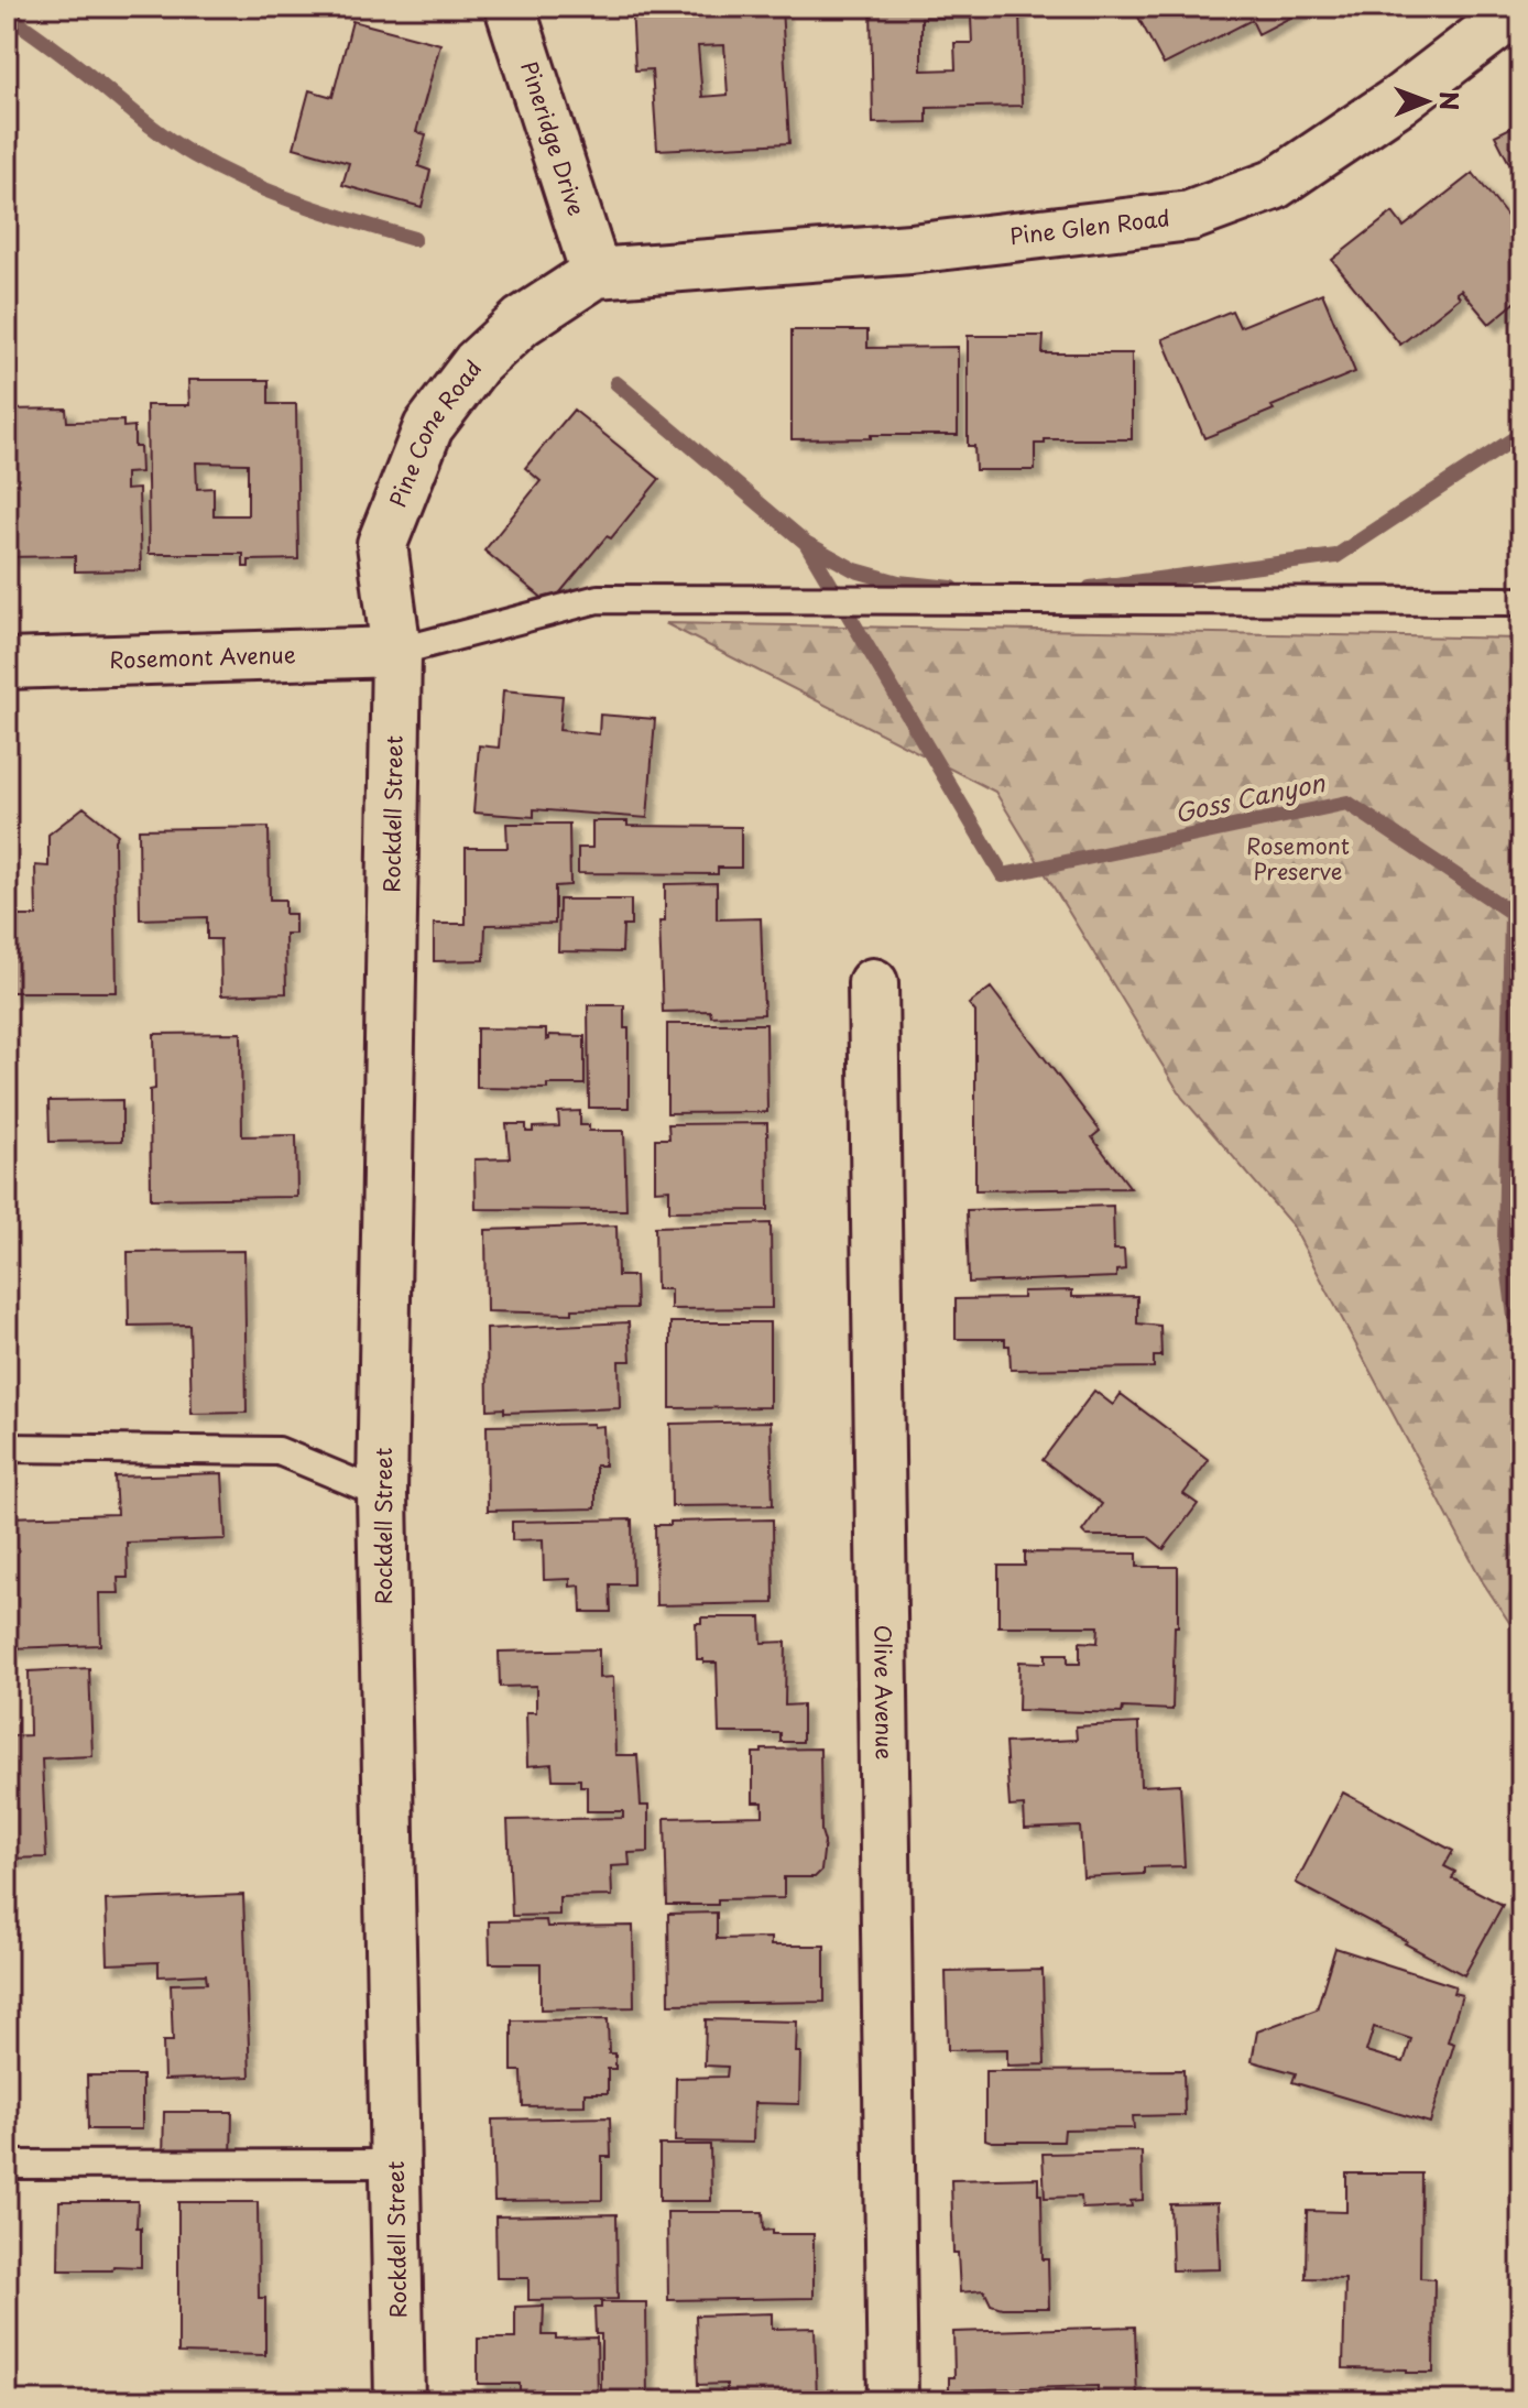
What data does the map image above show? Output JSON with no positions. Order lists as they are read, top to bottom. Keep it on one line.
{"streets":{"street":["Pineridge Drive","Pine Glen Road","Pine Cone Road","Rosemont Avenue","Rockdell Street","Olive Avenue"]},"crossings":[["Pineridge Drive","Pine Glen Road"],["Pineridge Drive","Pine Cone Road"],["Pine Glen Road","Pine Cone Road"],["Pine Cone Road","Rosemont Avenue"],["Pine Cone Road","Rockdell Street"],["Rosemont Avenue","Rockdell Street"]],"water":["Goss Canyon"],"parks":["Rosemont Preserve"],"north":"right"}
